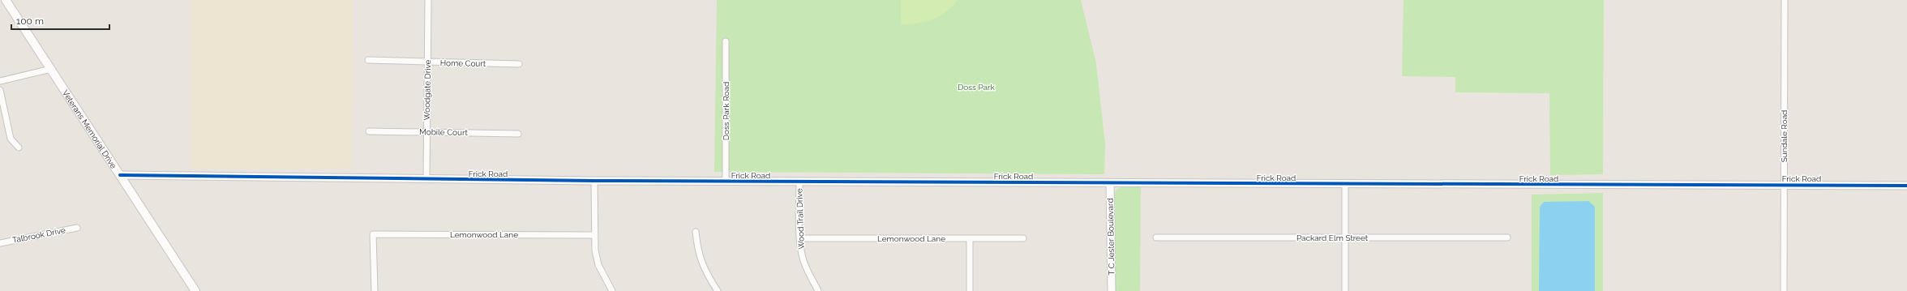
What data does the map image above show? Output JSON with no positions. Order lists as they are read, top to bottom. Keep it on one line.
{"streets":{"main road":["Veterans Memorial Drive"],"street":["Home Court","Woodgate Drive","Doss Park Road","Mobile Court","Sundale Road","Frick Road","Wood Trail Drive","Lemonwood Lane","Talbrook Drive","T C Jester Boulevard","Packard Elm Street"]},"crossings":[["Home Court","Woodgate Drive"],["Woodgate Drive","Mobile Court"],["Woodgate Drive","Frick Road"],["Doss Park Road","Frick Road"],["Veterans Memorial Drive","Frick Road"],["Sundale Road","Frick Road"],["Frick Road","Wood Trail Drive"],["Frick Road","T C Jester Boulevard"],["Wood Trail Drive","Lemonwood Lane"]],"parks":["Doss Park"],"scale_bar":"100 m"}
